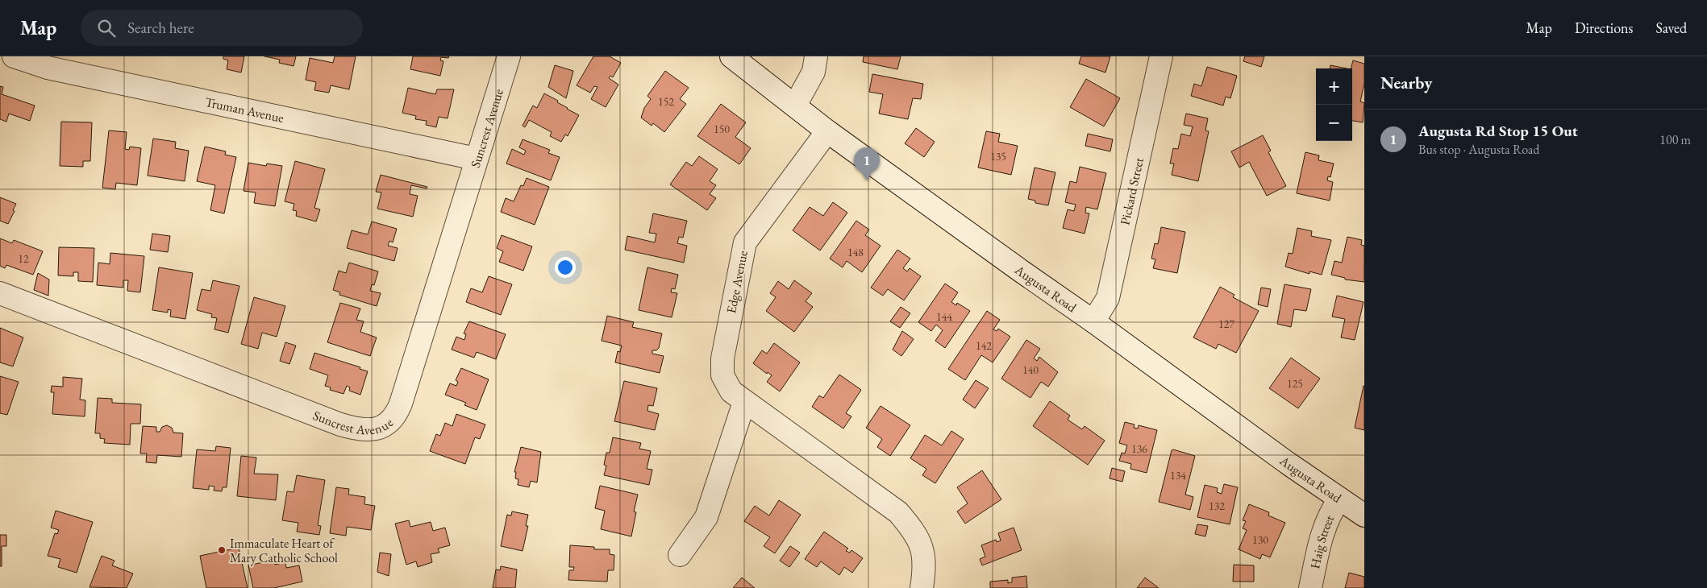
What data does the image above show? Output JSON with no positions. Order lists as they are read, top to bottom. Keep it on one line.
{"streets":{"street":["Truman Avenue","Suncrest Avenue","Pickard Street","Edge Avenue","Augusta Road","Haig Street"]},"crossings":[["Truman Avenue","Suncrest Avenue"],["Pickard Street","Augusta Road"],["Edge Avenue","Augusta Road"],["Augusta Road","Haig Street"]],"places":["Immaculate Heart of Mary Catholic School"],"house_numbers":["152","150","135","148","12","144","127","142","140","125","136","134","132","130"],"page":{"header":"Map","search":"Search here","nav":["Map","Directions","Saved"],"heading":"Nearby","map_buttons":["+","−"],"list":[{"mark":"1","name":"Augusta Rd Stop 15 Out","note":"Bus stop · Augusta Road","value":"100 m"}],"pins":"1"}}
